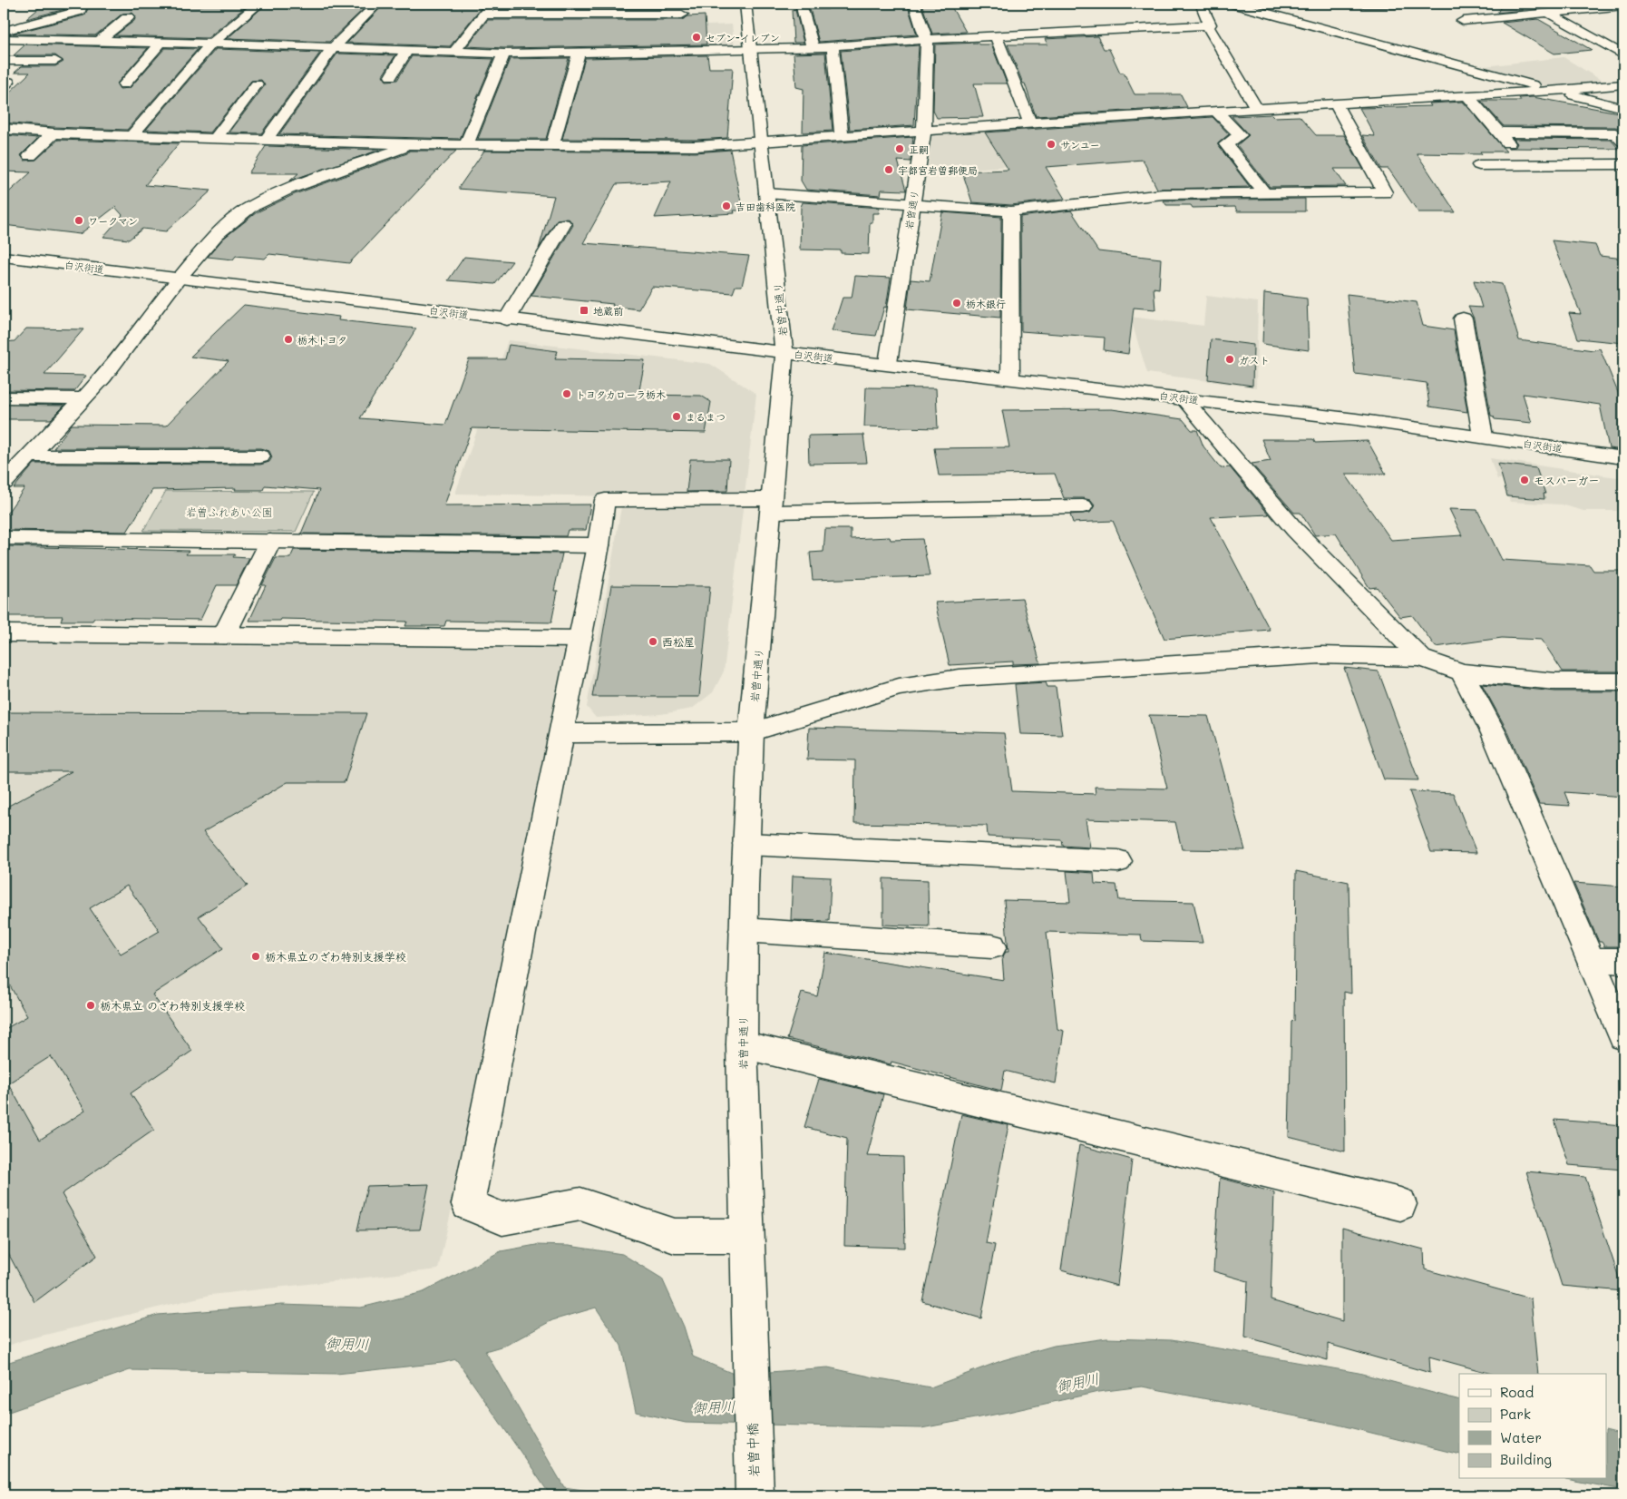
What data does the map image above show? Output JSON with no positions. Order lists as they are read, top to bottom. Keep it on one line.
{"streets":{"street":["岩曽通り","白沢街道","岩曽中通り","岩曽中橋"]},"crossings":[["岩曽通り","白沢街道"],["白沢街道","岩曽中通り"],["岩曽中通り","岩曽中橋"]],"water":["御用川"],"parks":["岩曽ふれあい公園"],"places":{"other":["セブン-イレブン","サンユー","正嗣","宇都宮岩曽郵便局","吉田歯科医院","ワークマン","栃木銀行","栃木トヨタ","ガスト","トヨタカローラ栃木","まるまつ","モスバーガー","西松屋","栃木県立のざわ特別支援学校","栃木県立 のざわ特別支援学校"],"transit":["地蔵前"]},"legend":["Road","Park","Water","Building"]}
